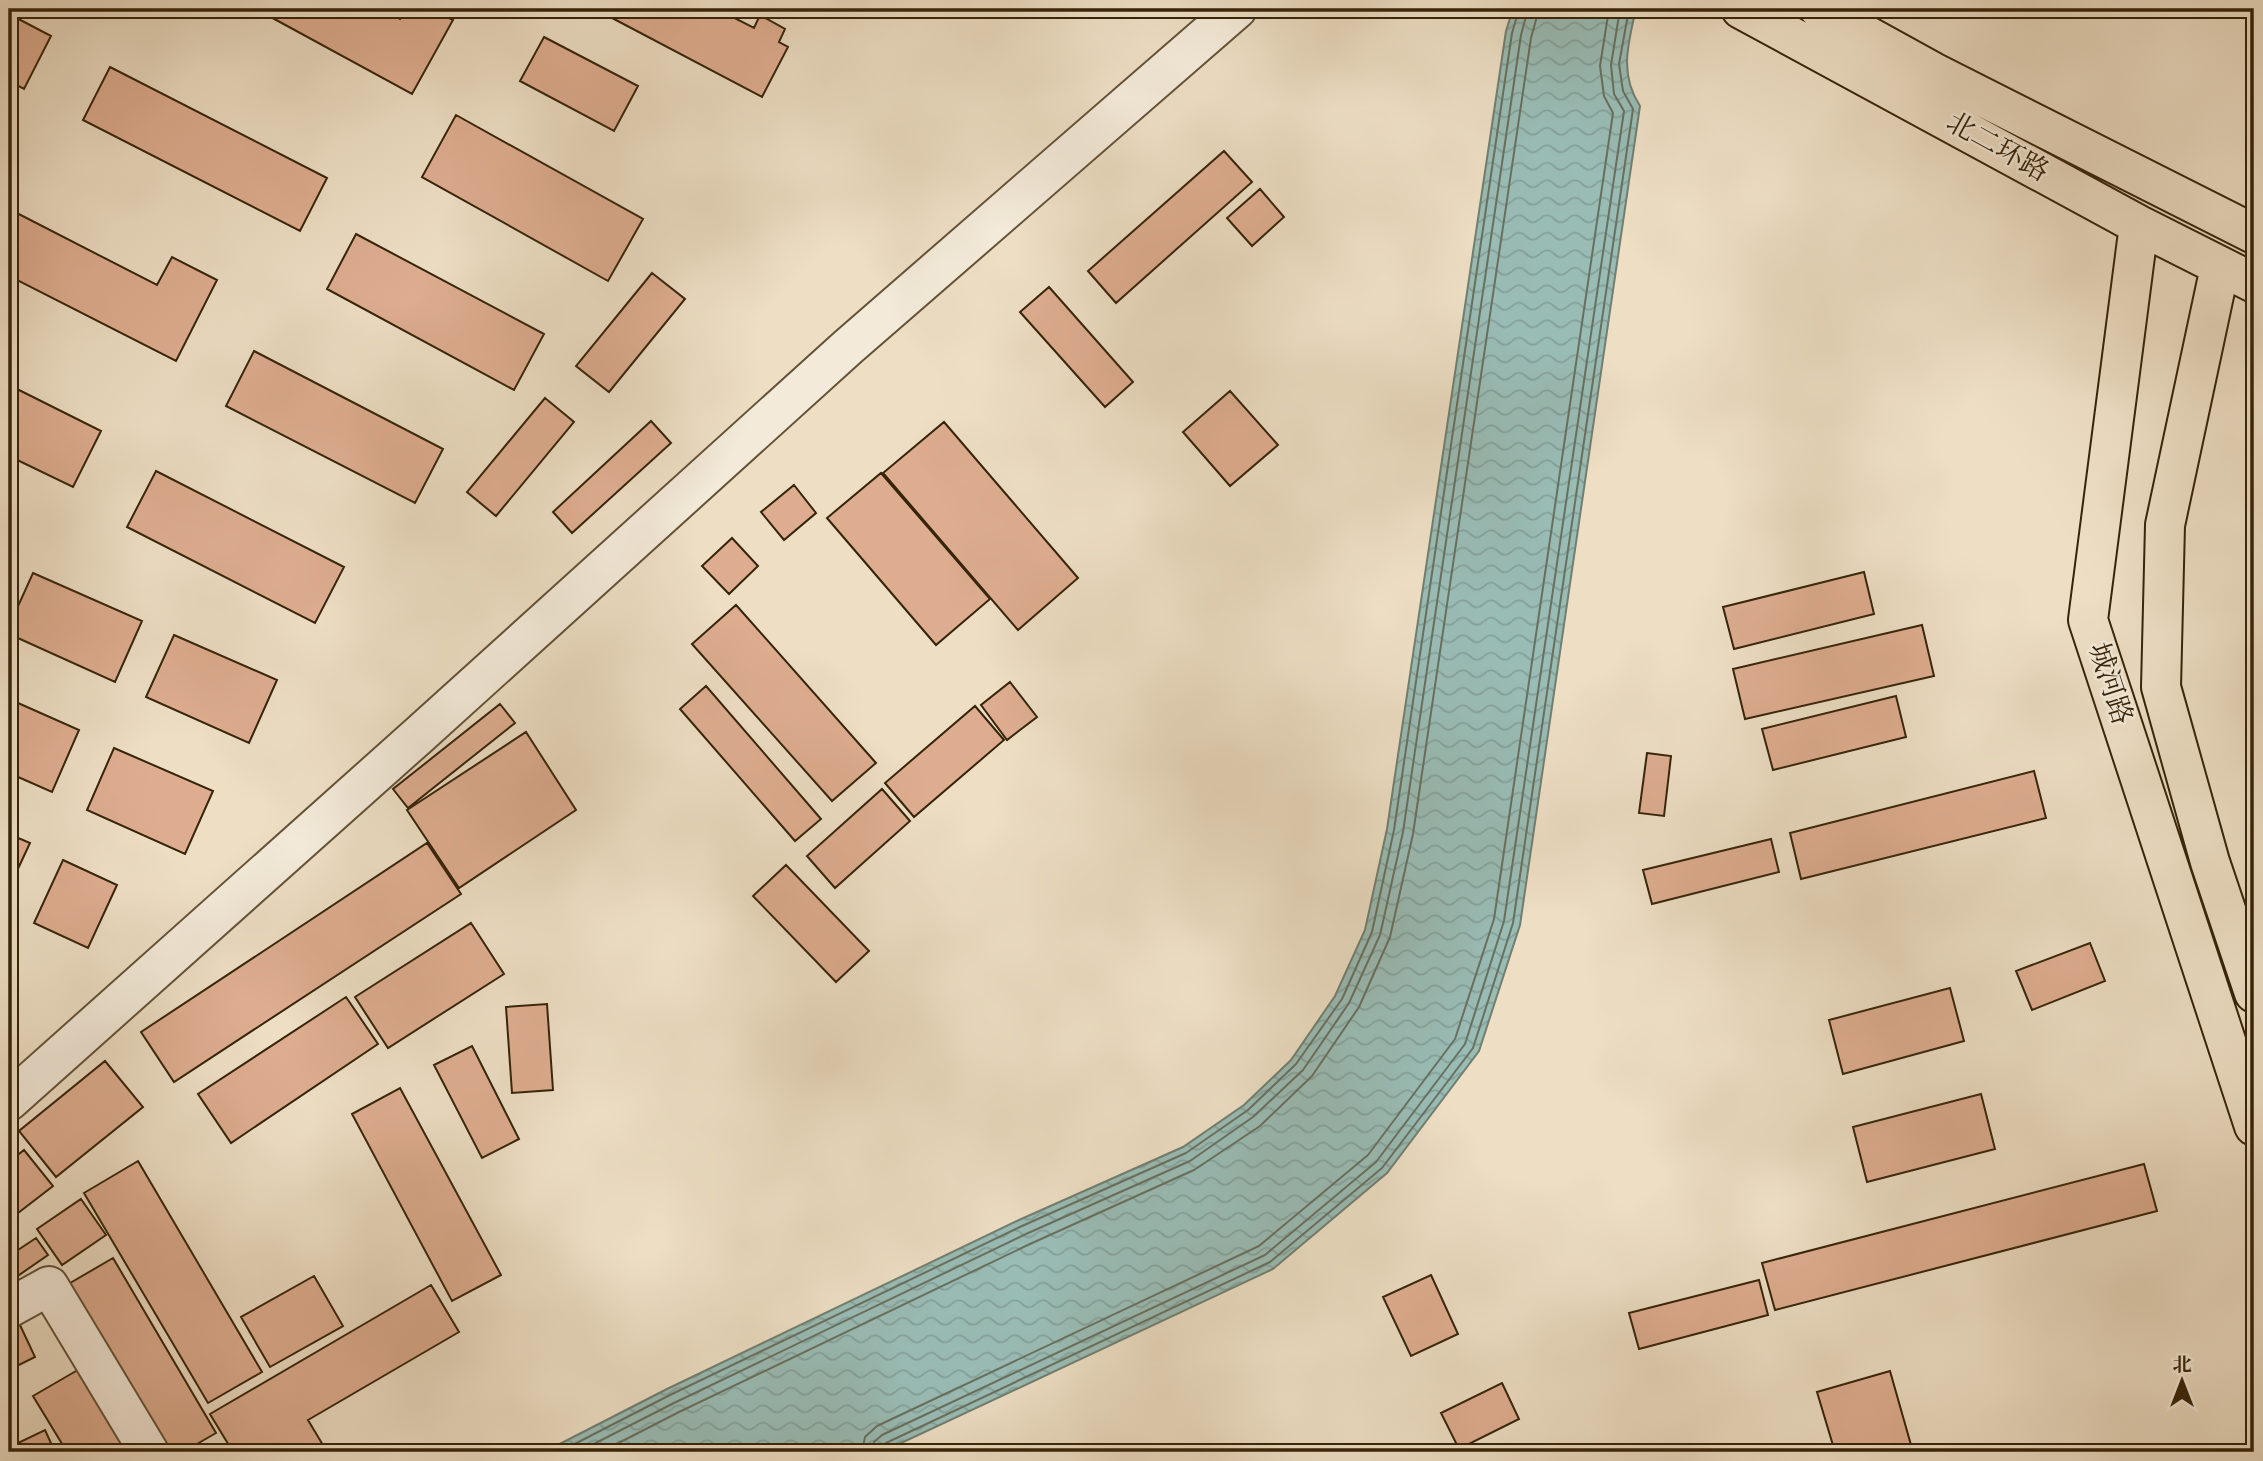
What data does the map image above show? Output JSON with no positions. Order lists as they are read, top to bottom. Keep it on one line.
{"streets":{"main road":["北二环路","城河路"]},"crossings":[["北二环路","城河路"]],"north":"top"}
